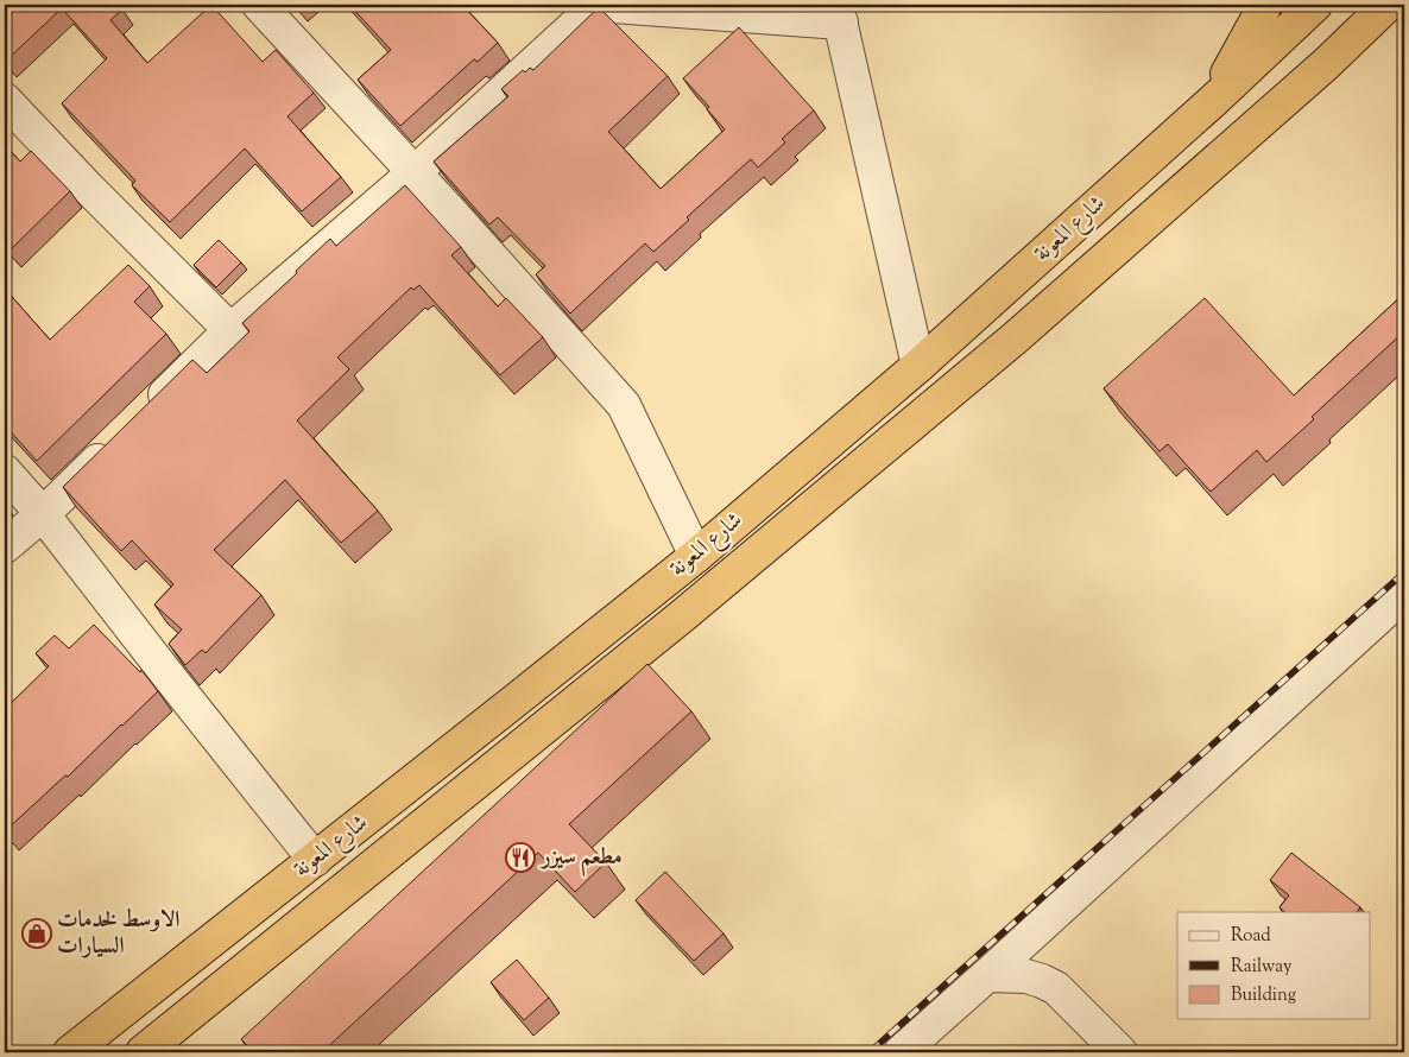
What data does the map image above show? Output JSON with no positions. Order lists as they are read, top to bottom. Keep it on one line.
{"streets":{"highway":["شارع المعونة"]},"places":{"restaurant":["مطعم سيزر"],"shop":["الاوسط لخدمات السيارات"]},"legend":["Road","Railway","Building"]}
